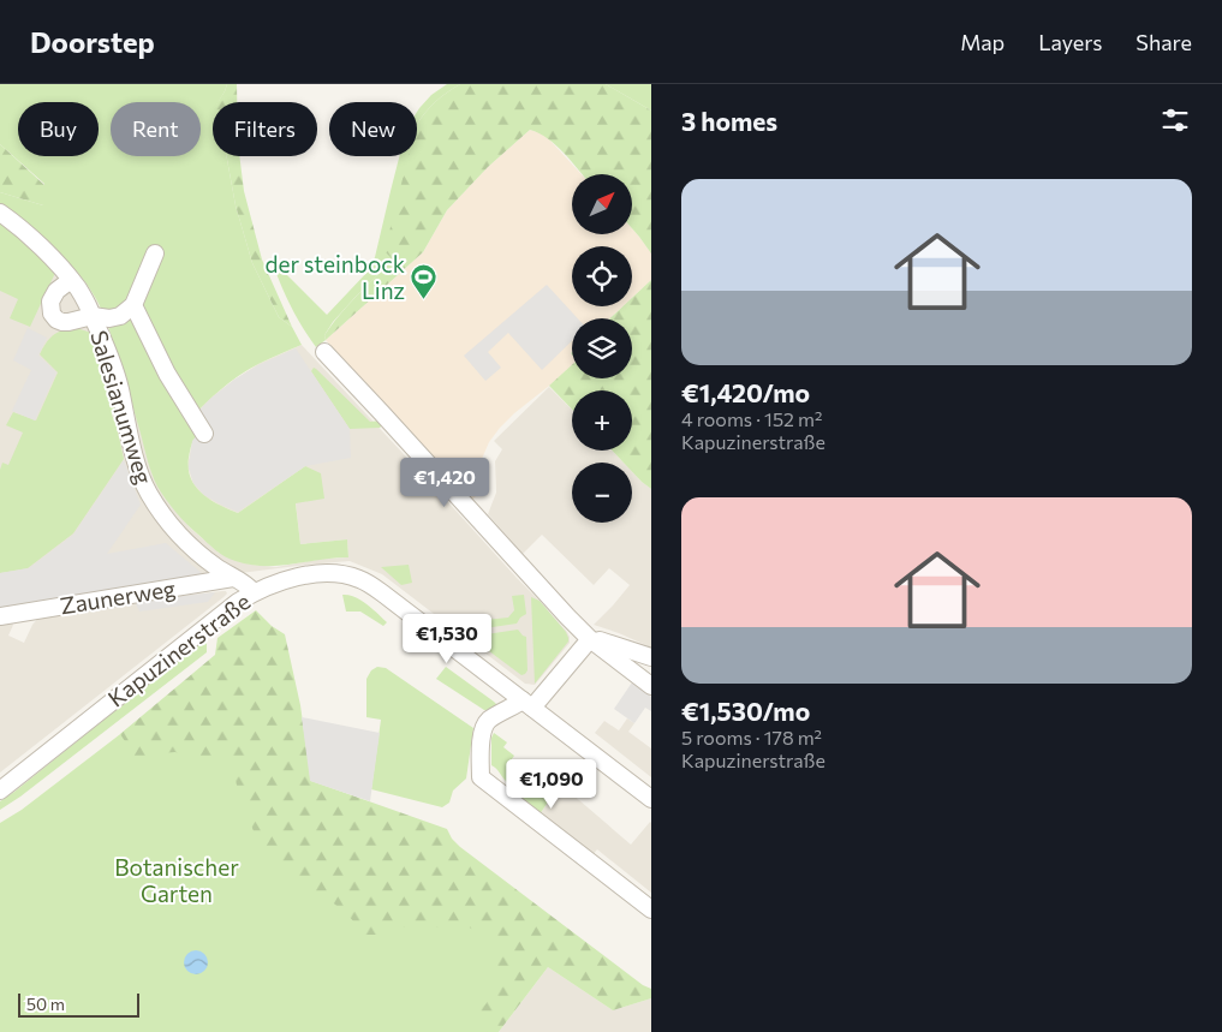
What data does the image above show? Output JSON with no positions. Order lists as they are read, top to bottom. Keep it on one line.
{"streets":{"street":["Salesianumweg","Zaunerweg","Kapuzinerstraße"]},"crossings":[["Salesianumweg","Zaunerweg"],["Salesianumweg","Kapuzinerstraße"]],"parks":["Botanischer Garten"],"places":{"sports":["der steinbock Linz"]},"scale_bar":"50 m","north":"top right","page":{"header":"Doorstep","nav":["Map","Layers","Share"],"heading":"3 homes","chip":["Buy","Rent","Filters","New"],"list":[{"name":"€1,420/mo","note":"4 rooms · 152 m² · Kapuzinerstraße"},{"name":"€1,530/mo","note":"5 rooms · 178 m² · Kapuzinerstraße"}],"map_buttons":["+","−"],"price":["€1,420","€1,530","€1,090"],"scale":"50 m"}}
